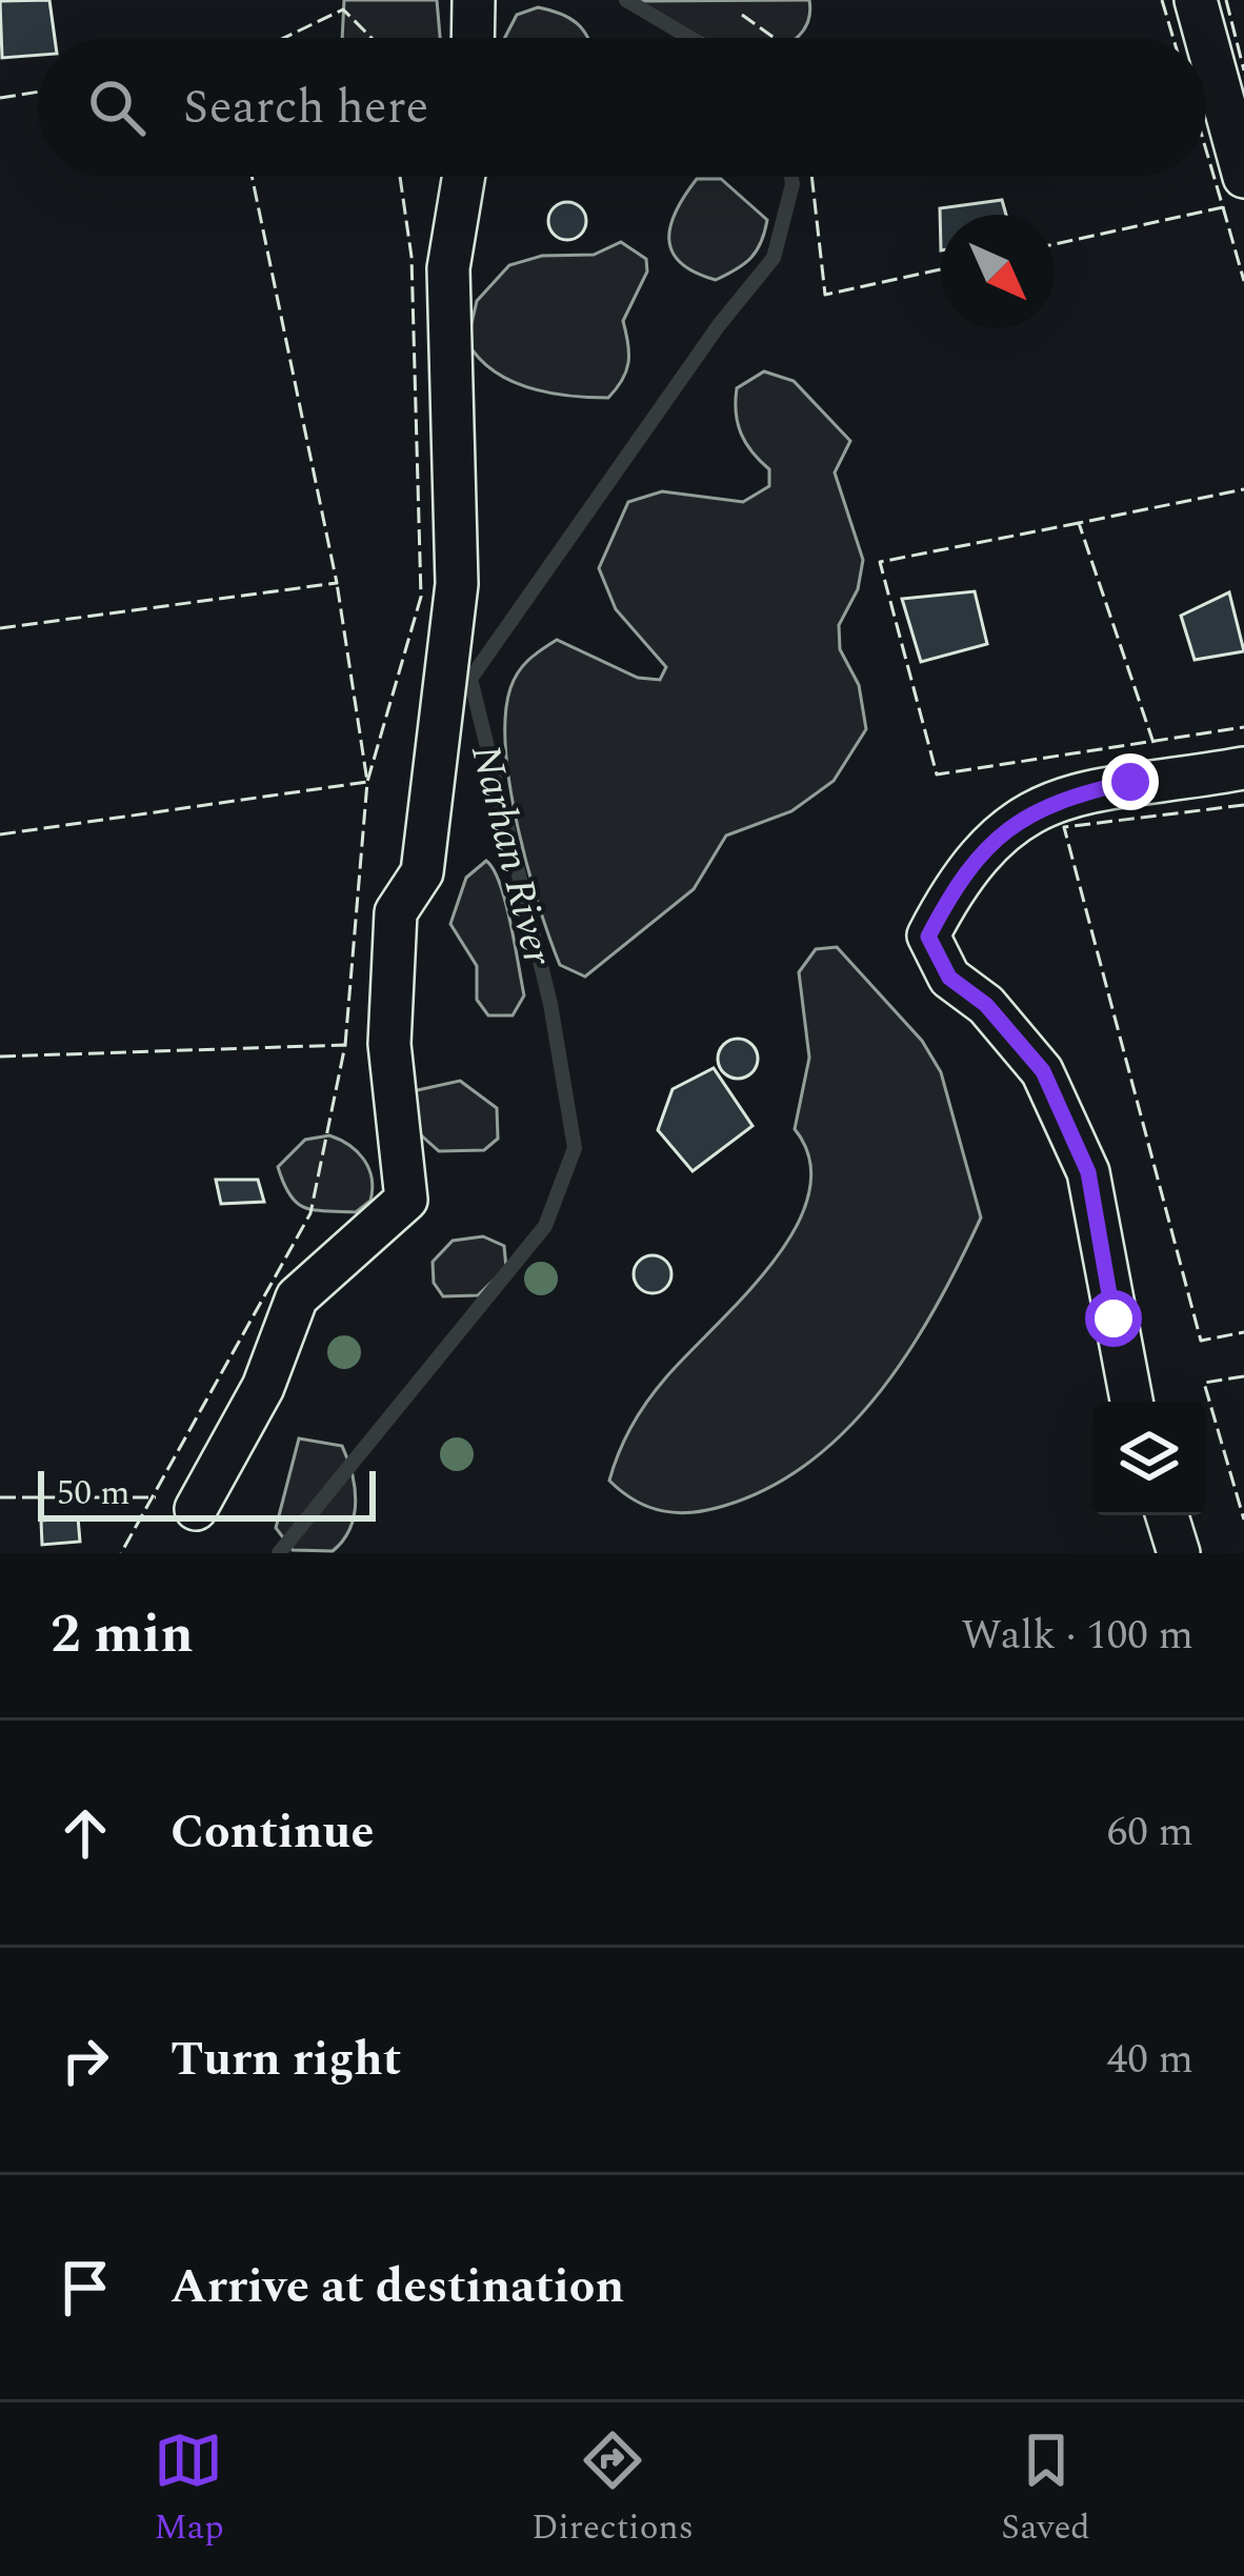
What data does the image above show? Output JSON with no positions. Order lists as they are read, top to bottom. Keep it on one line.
{"water":["Narhan River"],"scale_bar":"50 m","north":"bottom right","page":{"search":"Search here","scale":"50 m","heading":["2 min","Walk · 100 m"],"list":[["Continue","60 m"],["Turn right","40 m"],"Arrive at destination"],"nav":["Map","Directions","Saved"]}}
